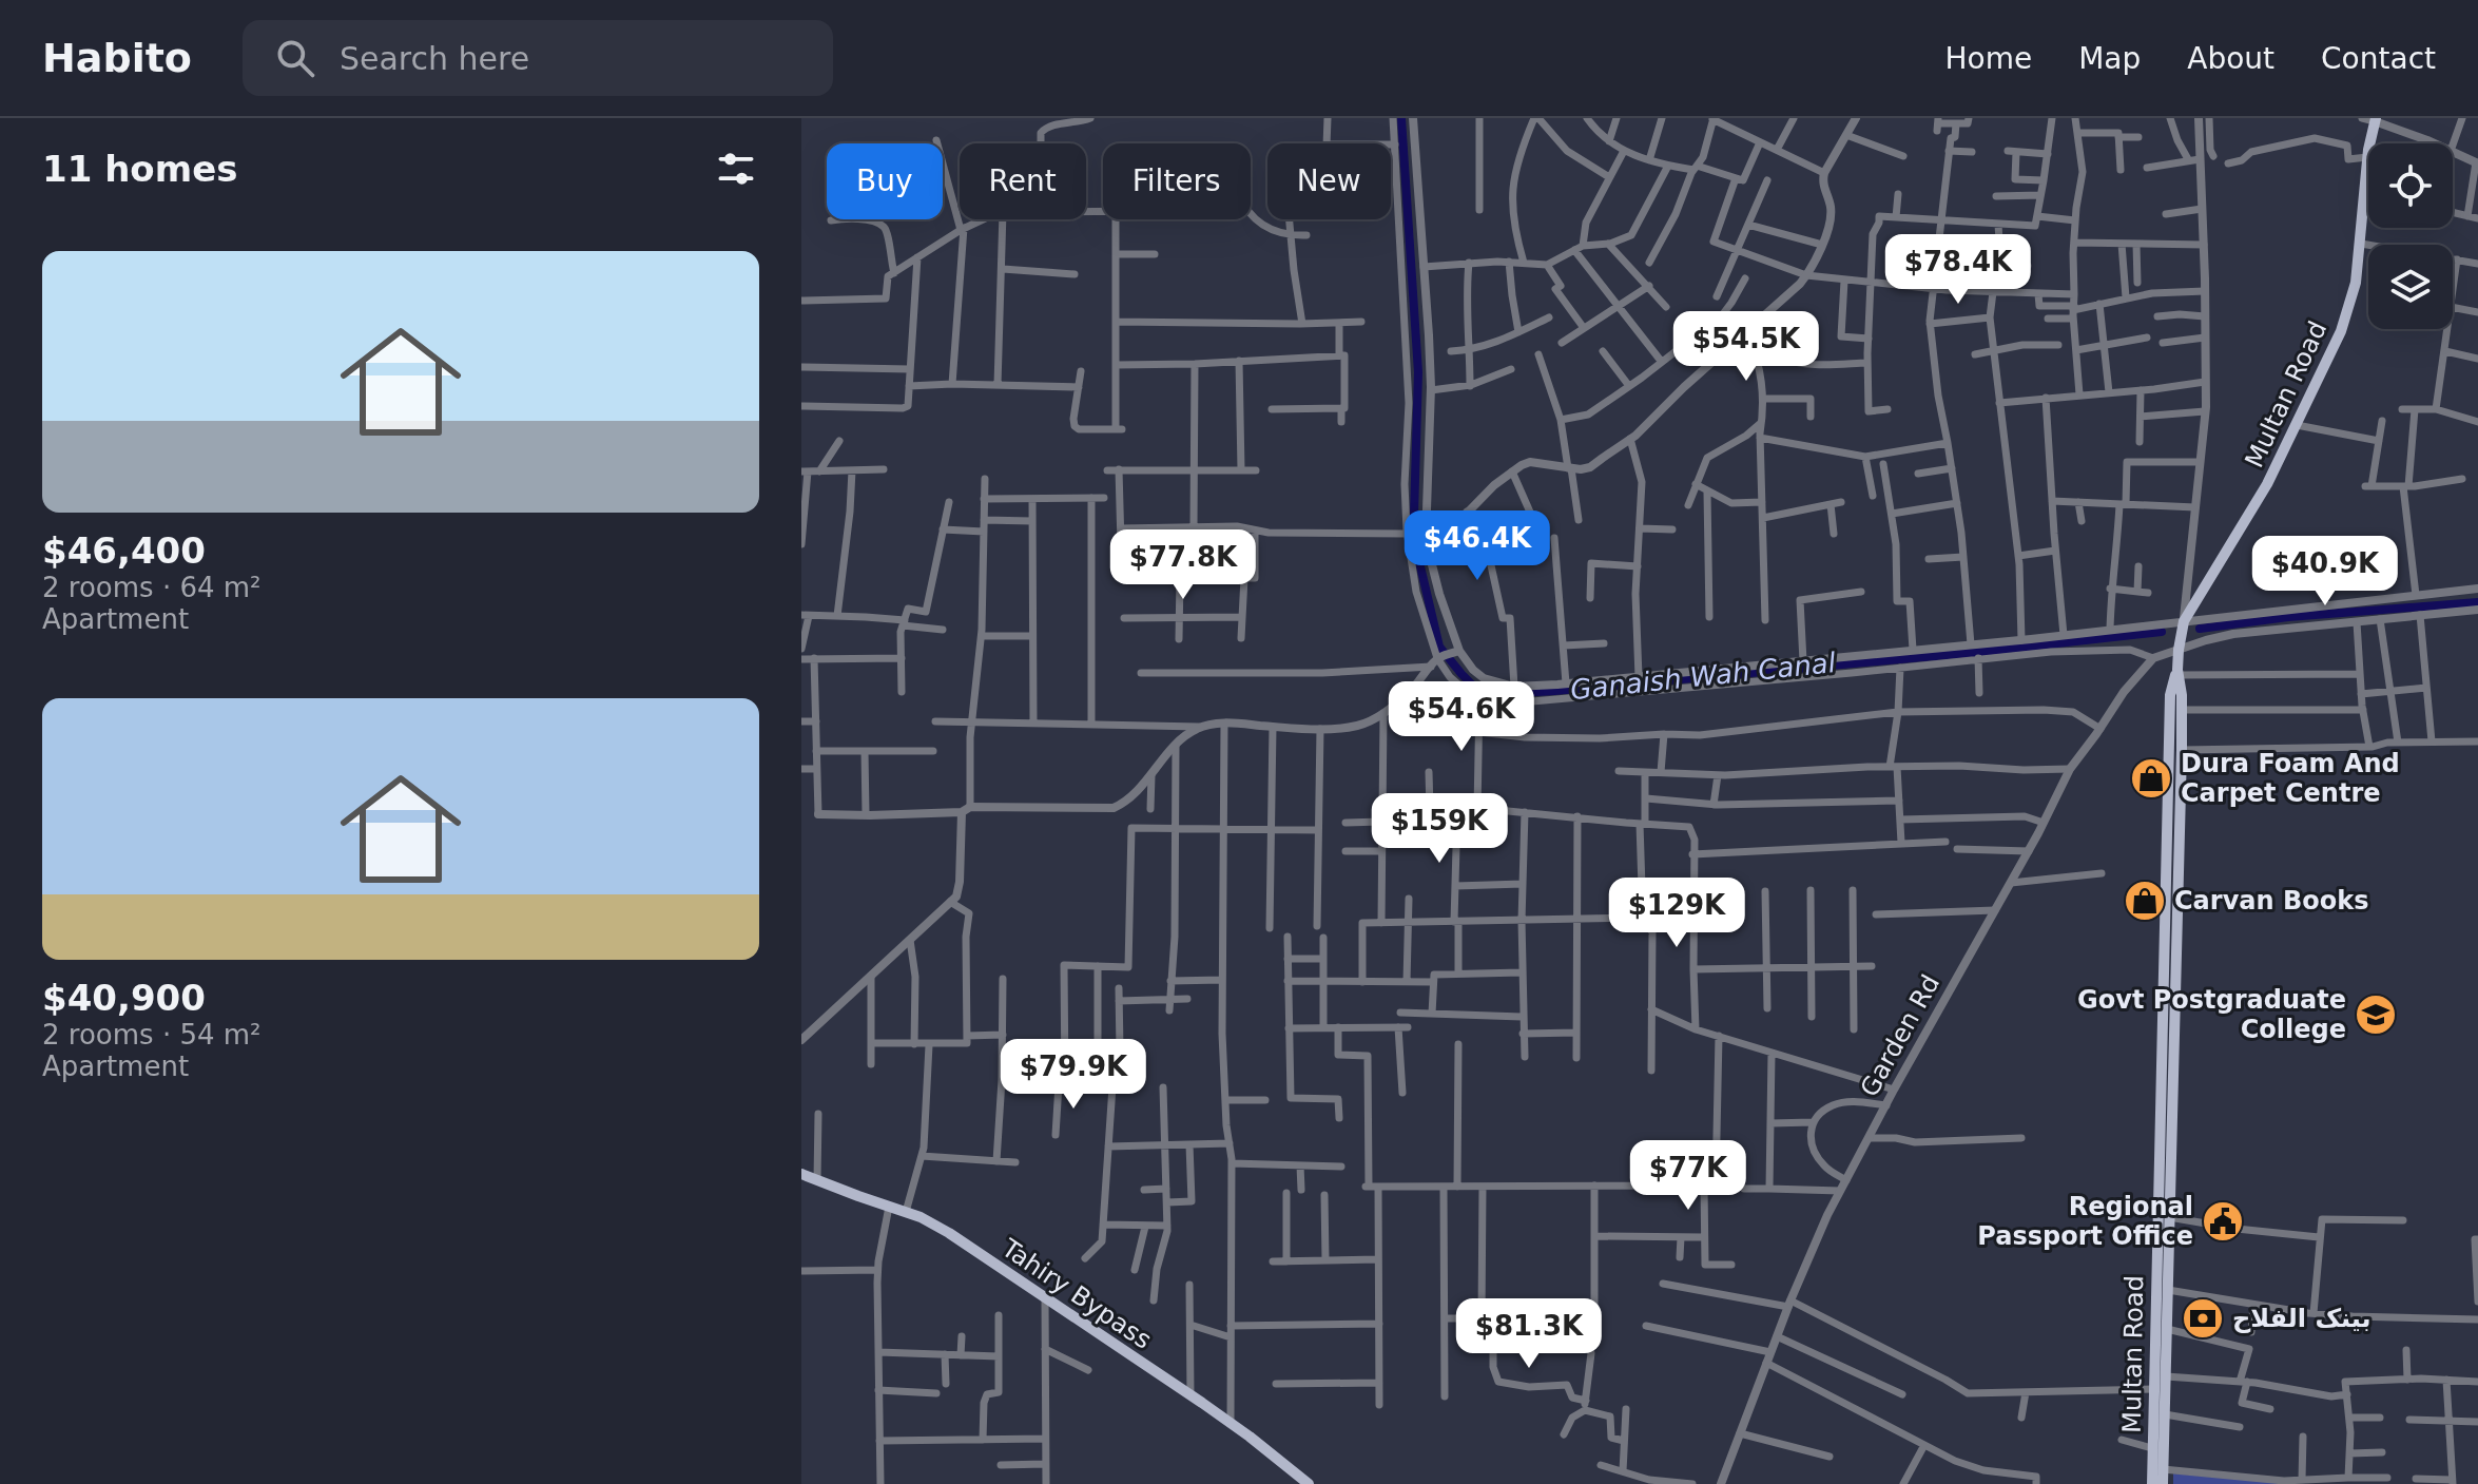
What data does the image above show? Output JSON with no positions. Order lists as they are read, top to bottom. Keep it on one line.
{"streets":{"main road":["Multan Road","Tahiry Bypass"],"street":["Garden Rd"]},"water":["Ganaish Wah Canal"],"places":{"shop":["Dura Foam And Carpet Centre","Carvan Books"],"school or university":["Govt Postgraduate College"],"public building":["Regional Passport Office"],"bank":["بینک الفلاح"]},"page":{"header":"Habito","search":"Search here","nav":["Home","Map","About","Contact"],"heading":"11 homes","chip":["Buy","Rent","Filters","New"],"list":[{"name":"$46,400","note":"2 rooms · 64 m² · Apartment"},{"name":"$40,900","note":"2 rooms · 54 m² · Apartment"}],"price":["$78.4K","$54.5K","$46.4K","$77.8K","$40.9K","$54.6K","$159K","$129K","$79.9K","$77K","$81.3K"]}}
